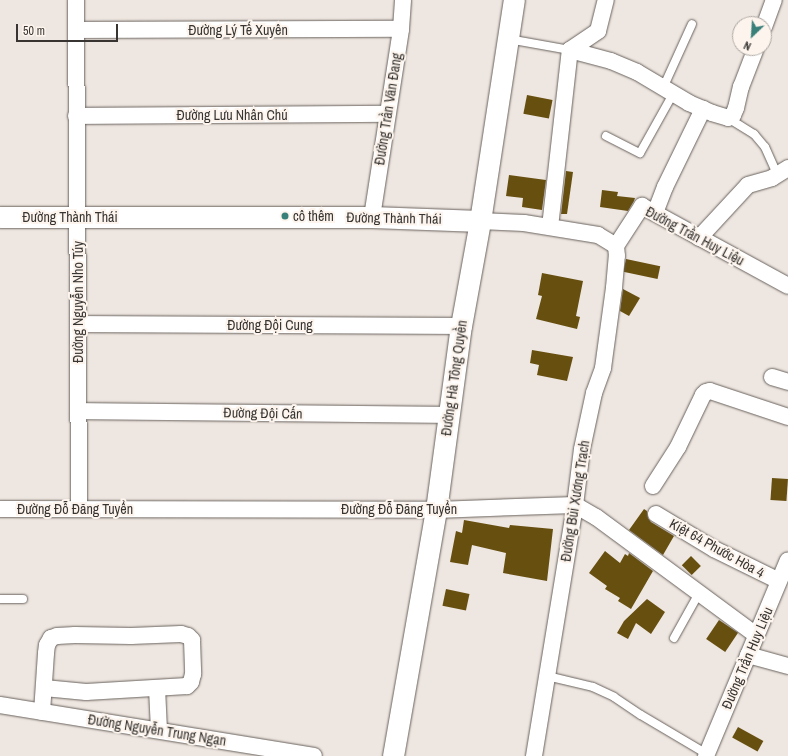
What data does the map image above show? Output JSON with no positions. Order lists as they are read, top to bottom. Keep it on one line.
{"streets":{"street":["Đường Lý Tế Xuyên","Đường Trần Văn Đang","Đường Lưu Nhân Chú","Đường Thành Thái","Đường Trần Huy Liệu","Đường Nguyễn Nho Túy","Đường Đội Cung","Đường Hà Tông Quyền","Đường Đội Cấn","Đường Bùi Xương Trạch","Đường Đỗ Đăng Tuyển","Kiệt 64 Phước Hòa 4","Đường Nguyễn Trung Ngạn"]},"crossings":[["Đường Lý Tế Xuyên","Đường Trần Văn Đang"],["Đường Lý Tế Xuyên","Đường Nguyễn Nho Túy"],["Đường Trần Văn Đang","Đường Lưu Nhân Chú"],["Đường Trần Văn Đang","Đường Thành Thái"],["Đường Lưu Nhân Chú","Đường Nguyễn Nho Túy"],["Đường Thành Thái","Đường Trần Huy Liệu"],["Đường Thành Thái","Đường Nguyễn Nho Túy"],["Đường Thành Thái","Đường Hà Tông Quyền"],["Đường Thành Thái","Đường Bùi Xương Trạch"],["Đường Trần Huy Liệu","Đường Bùi Xương Trạch"],["Đường Trần Huy Liệu","Kiệt 64 Phước Hòa 4"],["Đường Nguyễn Nho Túy","Đường Đội Cung"],["Đường Nguyễn Nho Túy","Đường Đội Cấn"],["Đường Nguyễn Nho Túy","Đường Đỗ Đăng Tuyển"],["Đường Đội Cung","Đường Hà Tông Quyền"],["Đường Hà Tông Quyền","Đường Đội Cấn"],["Đường Hà Tông Quyền","Đường Đỗ Đăng Tuyển"],["Đường Bùi Xương Trạch","Đường Đỗ Đăng Tuyển"]],"places":["cô thêm"],"scale_bar":"50 m","north":"bottom left"}
